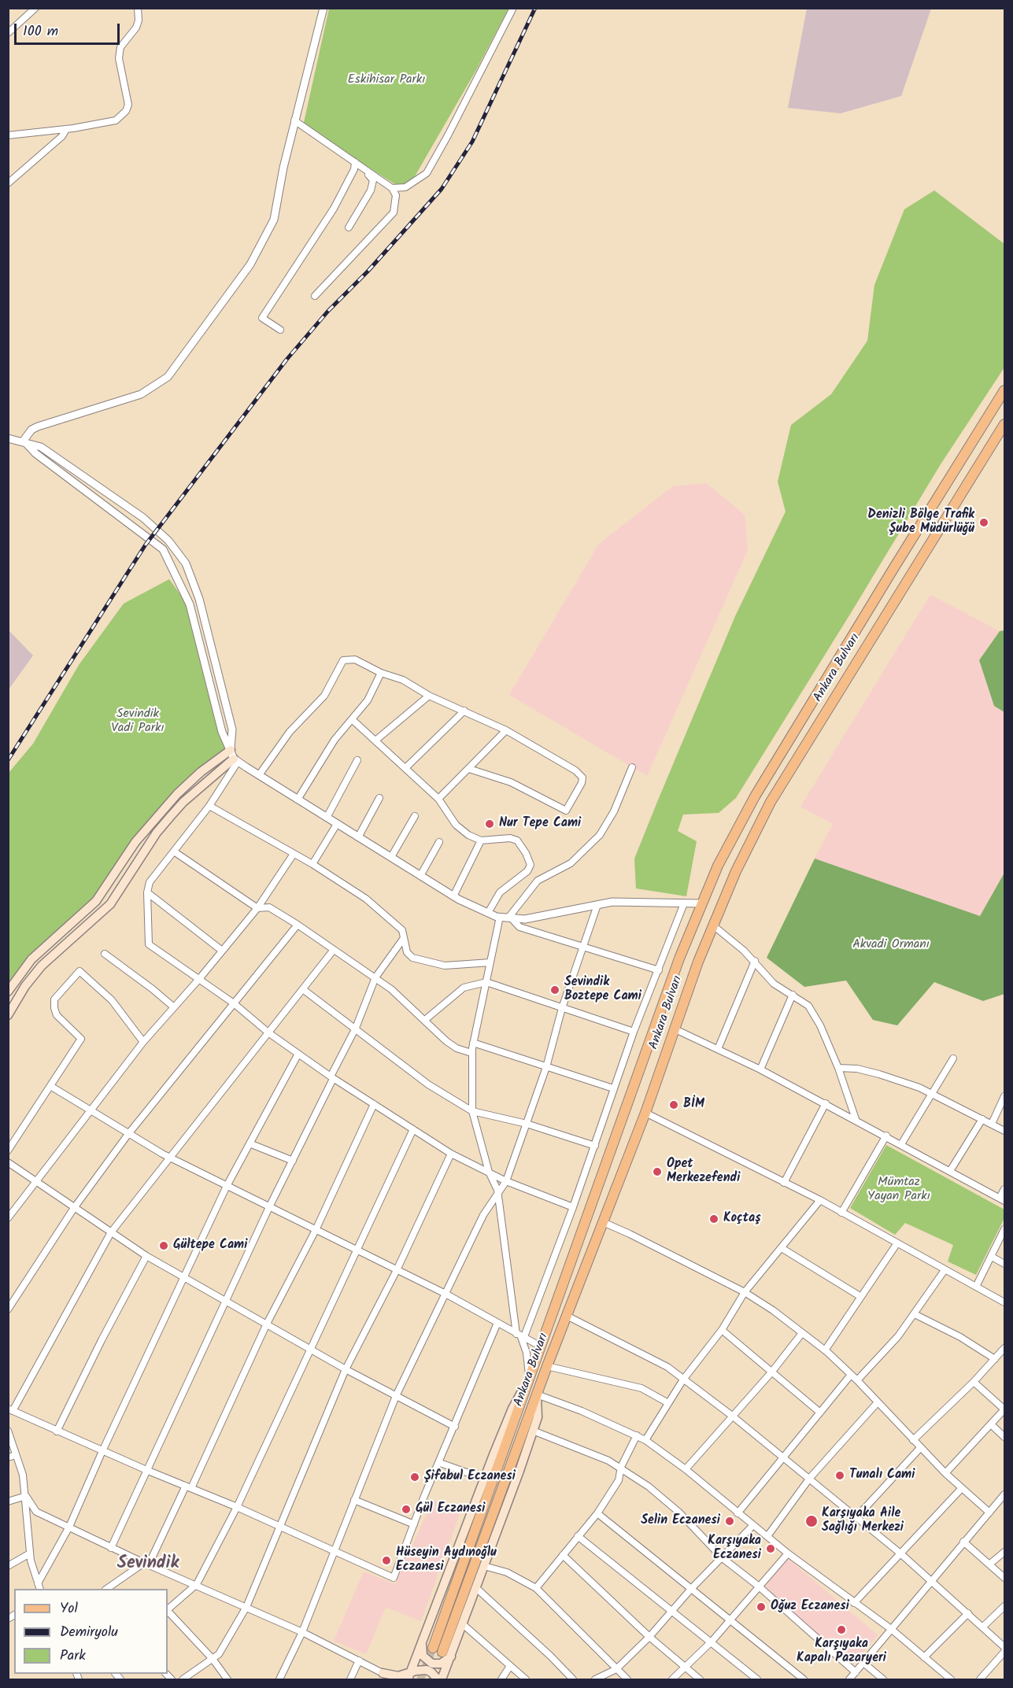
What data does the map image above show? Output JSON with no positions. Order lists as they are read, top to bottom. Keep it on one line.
{"streets":{"main road":["Ankara Bulvarı"]},"districts":["Sevindik"],"parks":["Eskihisar Parkı","Sevindik Vadi Parkı","Akvadi Ormanı","Mümtaz Yayan Parkı"],"places":["Denizli Bölge Trafik Şube Müdürlüğü","Nur Tepe Cami","Sevindik Boztepe Cami","BİM","Opet Merkezefendi","Koçtaş","Gültepe Cami","Tunalı Cami","Şifabul Eczanesi","Gül Eczanesi","Selin Eczanesi","Karşıyaka Aile Sağlığı Merkezi","Karşıyaka Eczanesi","Hüseyin Aydınoğlu Eczanesi","Oğuz Eczanesi","Karşıyaka Kapalı Pazaryeri"],"legend":["Yol","Demiryolu","Park"],"scale_bar":"100 m"}
